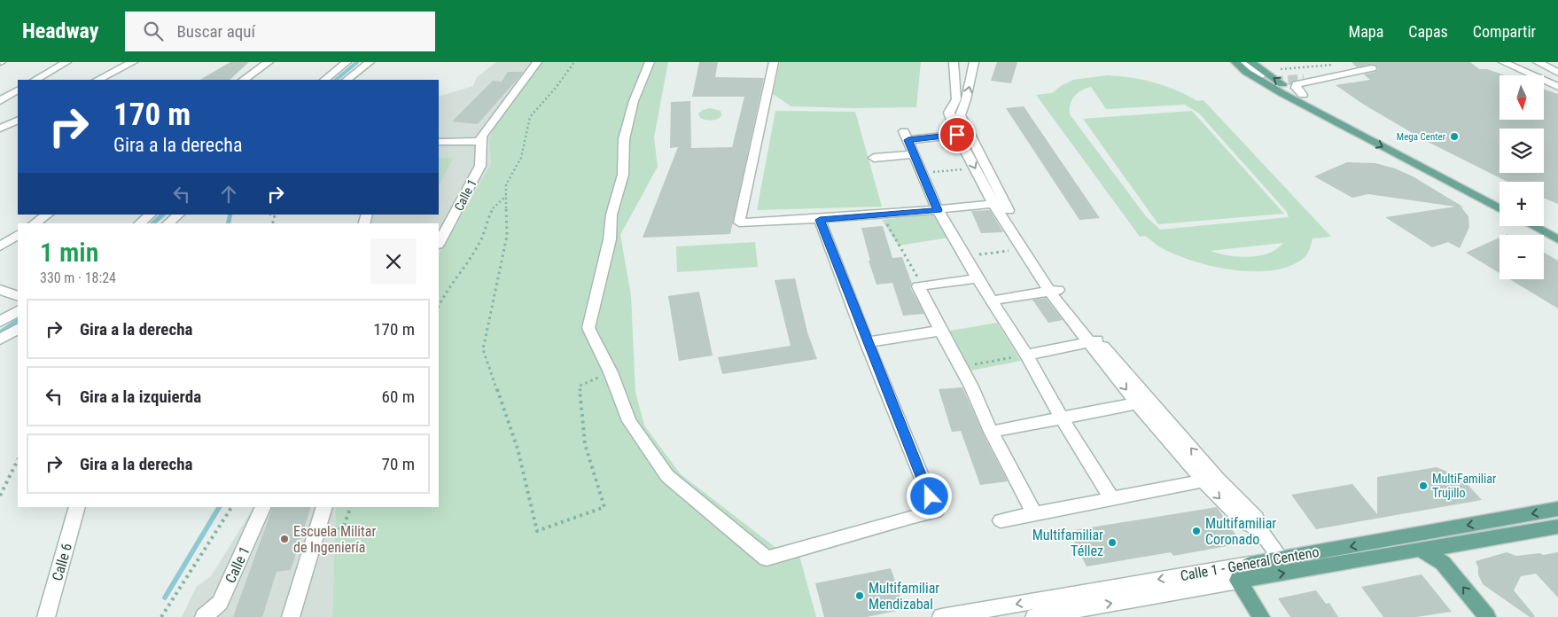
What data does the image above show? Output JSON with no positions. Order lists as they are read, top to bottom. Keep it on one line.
{"streets":{"main road":["Calle 1 - General Centeno"],"street":["Calle 1","Calle 6"]},"places":["Mega Center","MultiFamiliar Trujillo","Multifamiliar Coronado","Escuela Militar de Ingeniería","Multifamiliar Téllez","Multifamiliar Mendizabal"],"north":"bottom","page":{"header":"Headway","search":"Buscar aquí","nav":["Mapa","Capas","Compartir"],"map_buttons":["+","−"],"turn":["170 m","Gira a la derecha"],"heading":["1 min","330 m · 18:24"],"list":[{"name":"Gira a la derecha","value":"170 m"},{"name":"Gira a la izquierda","value":"60 m"},{"name":"Gira a la derecha","value":"70 m"}]}}
